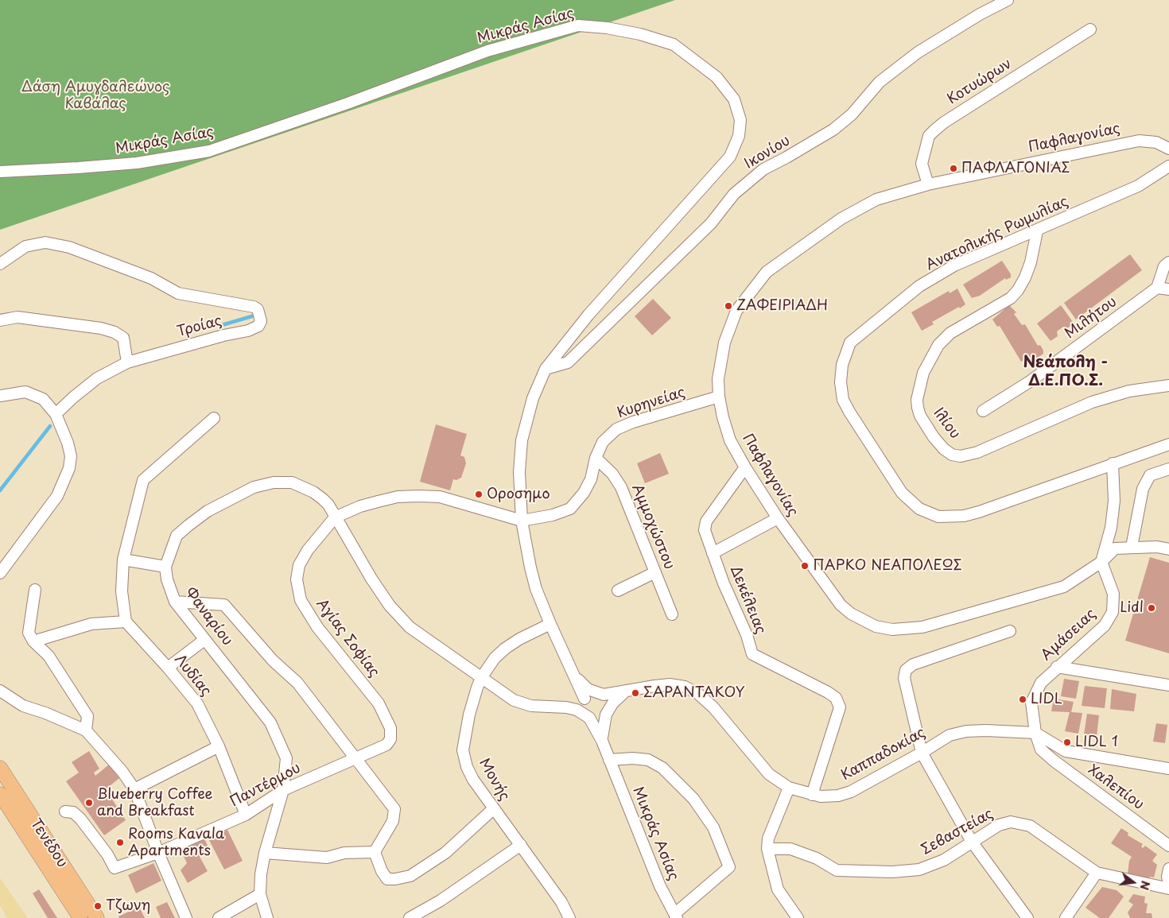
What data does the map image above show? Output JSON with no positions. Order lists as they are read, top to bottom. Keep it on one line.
{"streets":{"main road":["Τενέδου"],"street":["Μικράς Ασίας","Κοτυώρων","Παφλαγονίας","Ικονίου","Ανατολικής Ρωμυλίας","Μιλήτου","Τροίας","Κυρηνείας","Ιλίου","Αμμοχώστου","Δεκέλειας","Φαναρίου","Αμάσειας","Αγίας Σοφίας","Λυδίας","Καππαδοκίας","Μονής","Παντέρμου","Χαλεπίου","Σεβαστείας"]},"crossings":[["Μικράς Ασίας","Ικονίου"],["Μικράς Ασίας","Κυρηνείας"],["Μικράς Ασίας","Αγίας Σοφίας"],["Μικράς Ασίας","Καππαδοκίας"],["Μικράς Ασίας","Μονής"],["Κοτυώρων","Παφλαγονίας"],["Παφλαγονίας","Κυρηνείας"],["Παφλαγονίας","Δεκέλειας"],["Παφλαγονίας","Αμάσειας"],["Ανατολικής Ρωμυλίας","Ιλίου"],["Κυρηνείας","Αμμοχώστου"],["Κυρηνείας","Αγίας Σοφίας"],["Δεκέλειας","Καππαδοκίας"],["Φαναρίου","Παντέρμου"],["Αμάσειας","Καππαδοκίας"],["Αμάσειας","Χαλεπίου"],["Αγίας Σοφίας","Παντέρμου"],["Λυδίας","Παντέρμου"],["Καππαδοκίας","Χαλεπίου"]],"districts":["Νεάπολη - Δ.Ε.ΠΟ.Σ."],"parks":["Δάση Αμυγδαλεώνος Καβάλας"],"places":["ΠΑΦΛΑΓΟΝΙΑΣ","ΖΑΦΕΙΡΙΑΔΗ","Οροσημο","ΠΑΡΚΟ ΝΕΑΠΟΛΕΩΣ","Lidl","ΣΑΡΑΝΤΑΚΟΥ","LIDL","LIDL 1","Blueberry Coffee and Breakfast","Rooms Kavala Apartments","Τζωνη"],"north":"right"}
